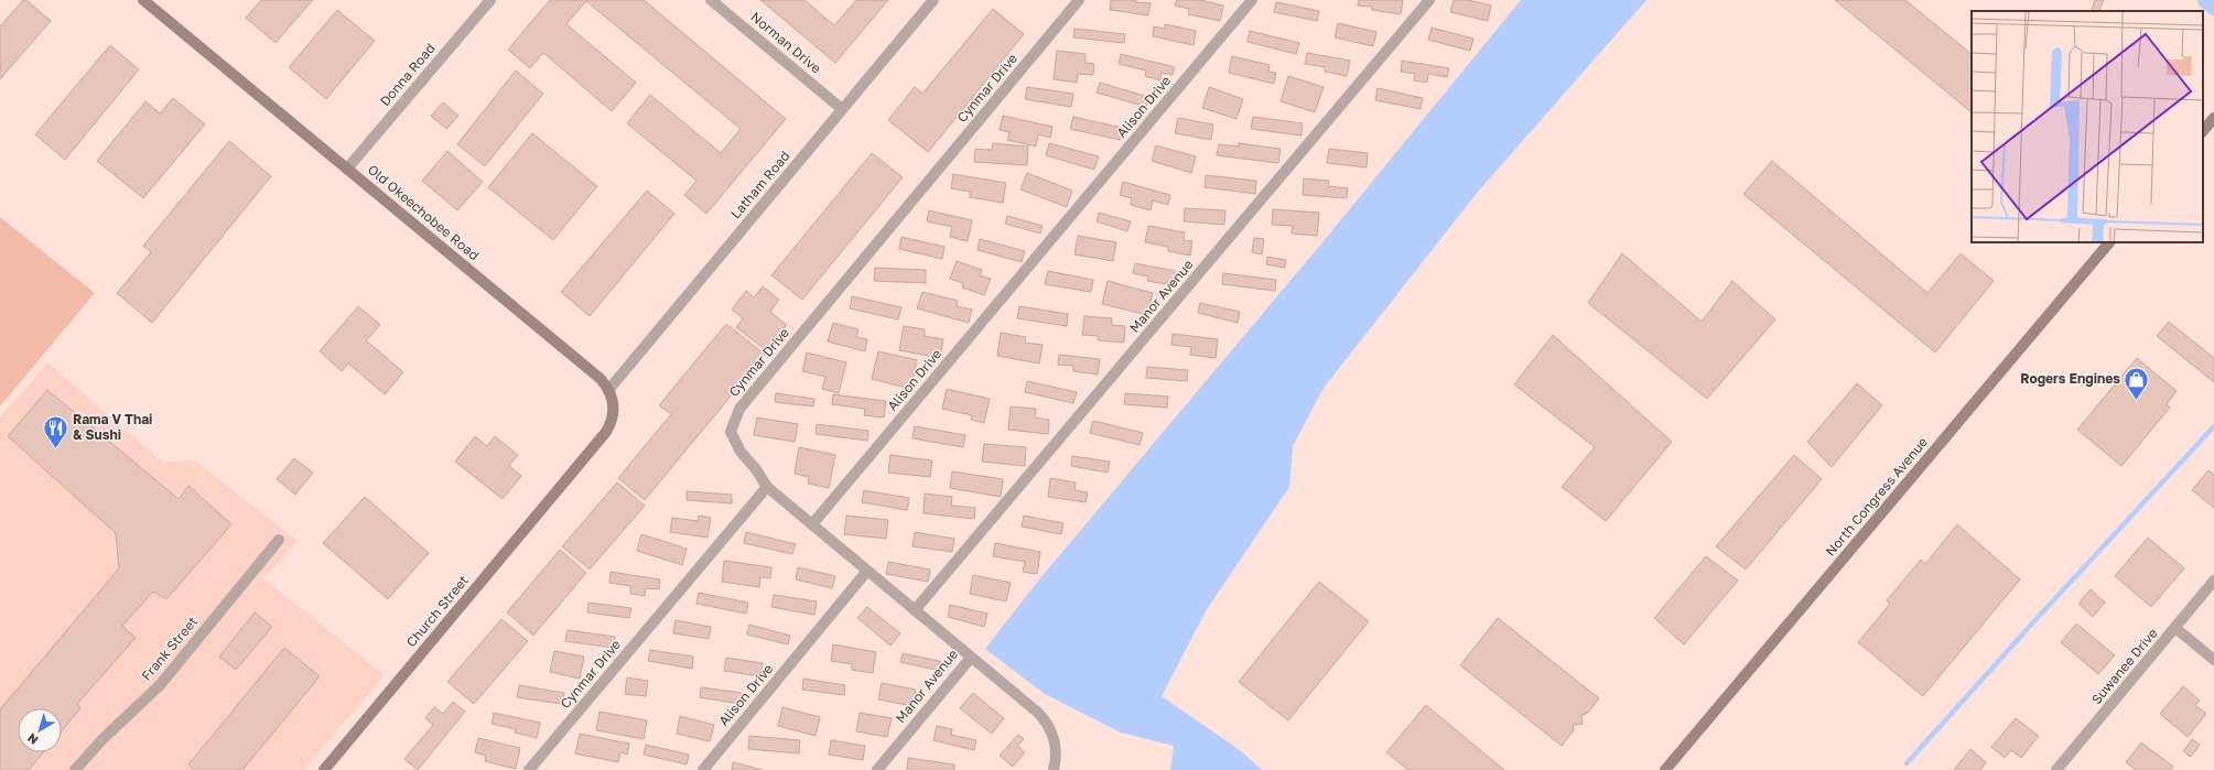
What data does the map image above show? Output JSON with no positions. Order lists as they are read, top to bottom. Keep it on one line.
{"streets":{"street":["Norman Drive","Donna Road","Cynmar Drive","Alison Drive","Latham Road","Old Okeechobee Road","Manor Avenue","North Congress Avenue","Church Street","Frank Street","Suwanee Drive"]},"crossings":[["Norman Drive","Latham Road"],["Donna Road","Old Okeechobee Road"],["Alison Drive","Manor Avenue"],["Latham Road","Old Okeechobee Road"],["Latham Road","Church Street"],["Old Okeechobee Road","Church Street"]],"places":{"shop":["Rogers Engines"],"restaurant":["Rama V Thai & Sushi"]},"north":"bottom left"}
